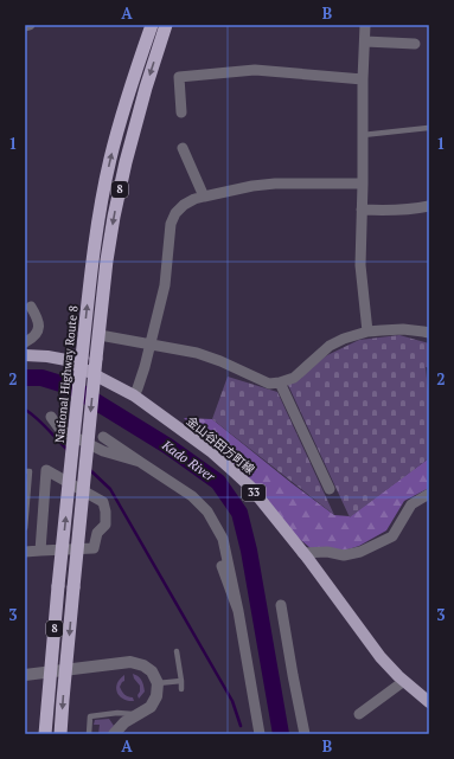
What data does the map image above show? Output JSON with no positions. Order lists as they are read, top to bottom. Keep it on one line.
{"streets":{"highway":["8","National Highway Route 8"],"main road":["金山谷田方町線","33"]},"water":["Kado River"],"grid":{"columns":["A","B"],"rows":["1","2","3"]}}
